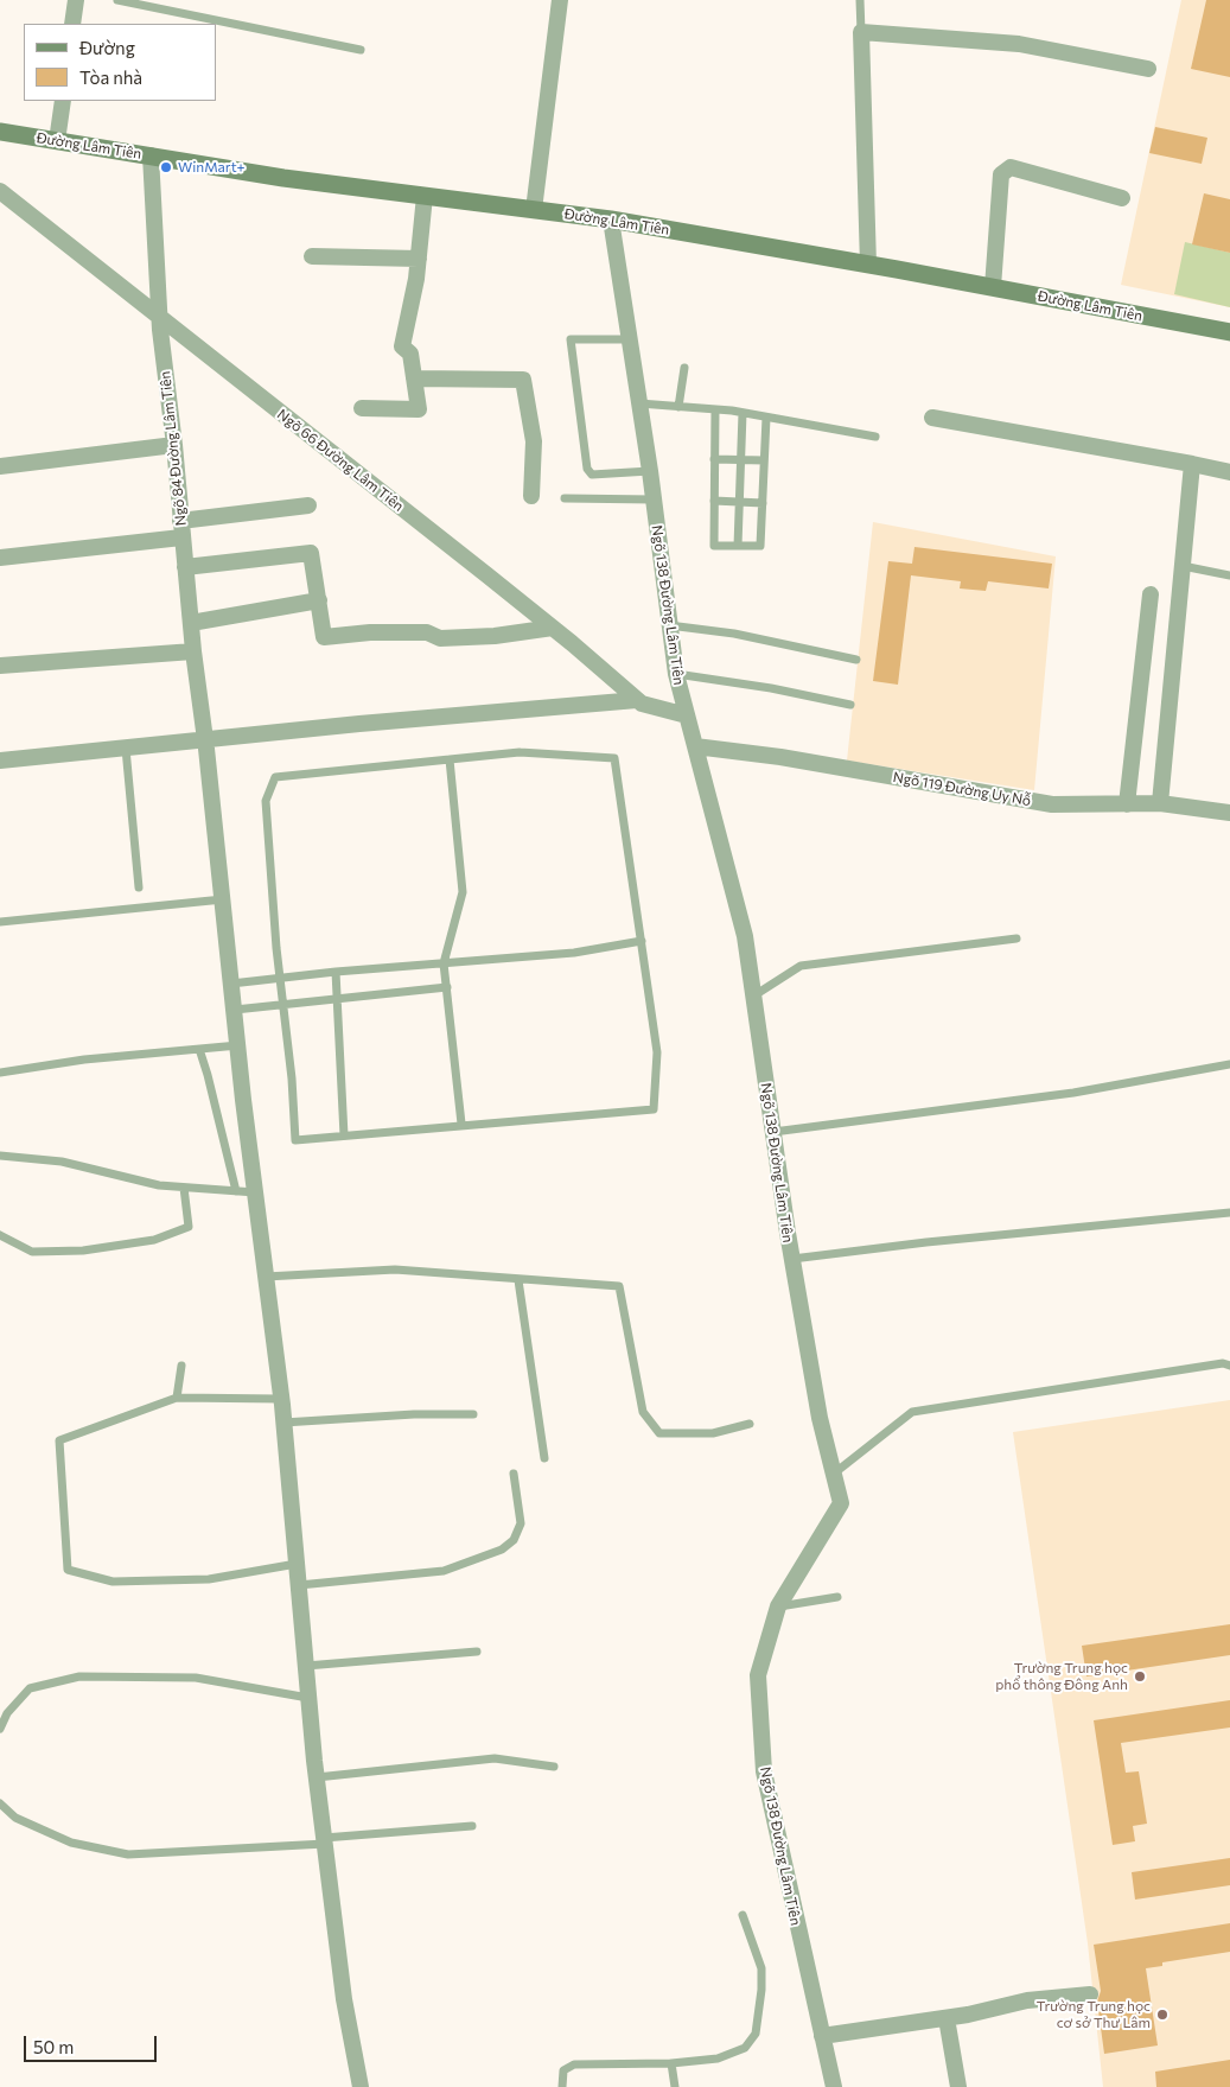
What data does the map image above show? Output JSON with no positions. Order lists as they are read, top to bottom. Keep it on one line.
{"streets":{"street":["Đường Lâm Tiên","Ngõ 84 Đường Lâm Tiên","Ngõ 66 Đường Lâm Tiên","Ngõ 138 Đường Lâm Tiên","Ngõ 119 Đường Uy Nỗ"]},"crossings":[["Đường Lâm Tiên","Ngõ 84 Đường Lâm Tiên"],["Đường Lâm Tiên","Ngõ 138 Đường Lâm Tiên"],["Ngõ 84 Đường Lâm Tiên","Ngõ 66 Đường Lâm Tiên"],["Ngõ 66 Đường Lâm Tiên","Ngõ 138 Đường Lâm Tiên"],["Ngõ 138 Đường Lâm Tiên","Ngõ 119 Đường Uy Nỗ"]],"places":["WinMart+","Trường Trung học phổ thông Đông Anh","Trường Trung học cơ sở Thư Lâm"],"legend":["Đường","Tòa nhà"],"scale_bar":"50 m"}
